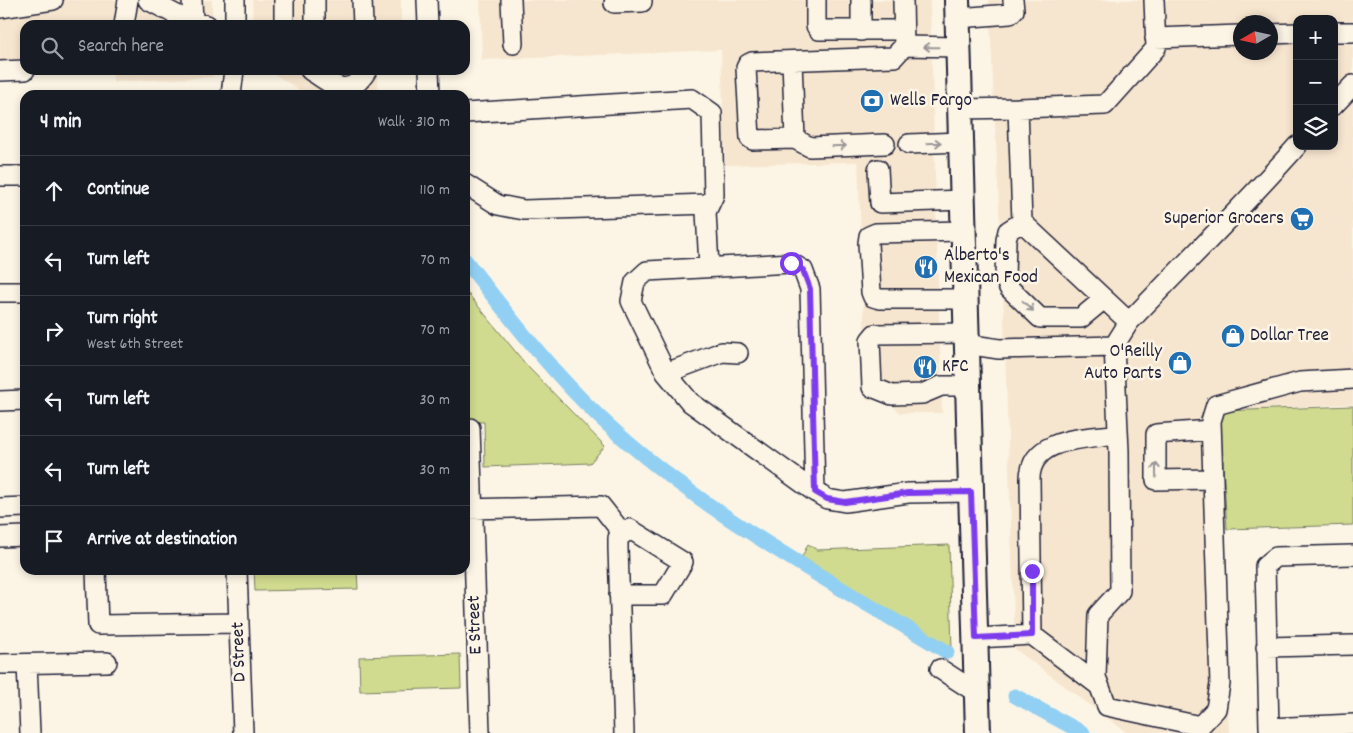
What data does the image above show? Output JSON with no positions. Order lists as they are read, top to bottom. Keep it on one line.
{"streets":{"street":["E Street","D Street"]},"places":{"bank":["Wells Fargo"],"supermarket":["Superior Grocers"],"restaurant":["Alberto's Mexican Food","KFC"],"shop":["Dollar Tree","O'Reilly Auto Parts"]},"north":"left","page":{"map_buttons":["+","−"],"search":"Search here","heading":["4 min","Walk · 310 m"],"list":[["Continue","110 m"],["Turn left","70 m"],["Turn right","West 6th Street","70 m"],["Turn left","30 m"],["Turn left","30 m"],"Arrive at destination"]}}
